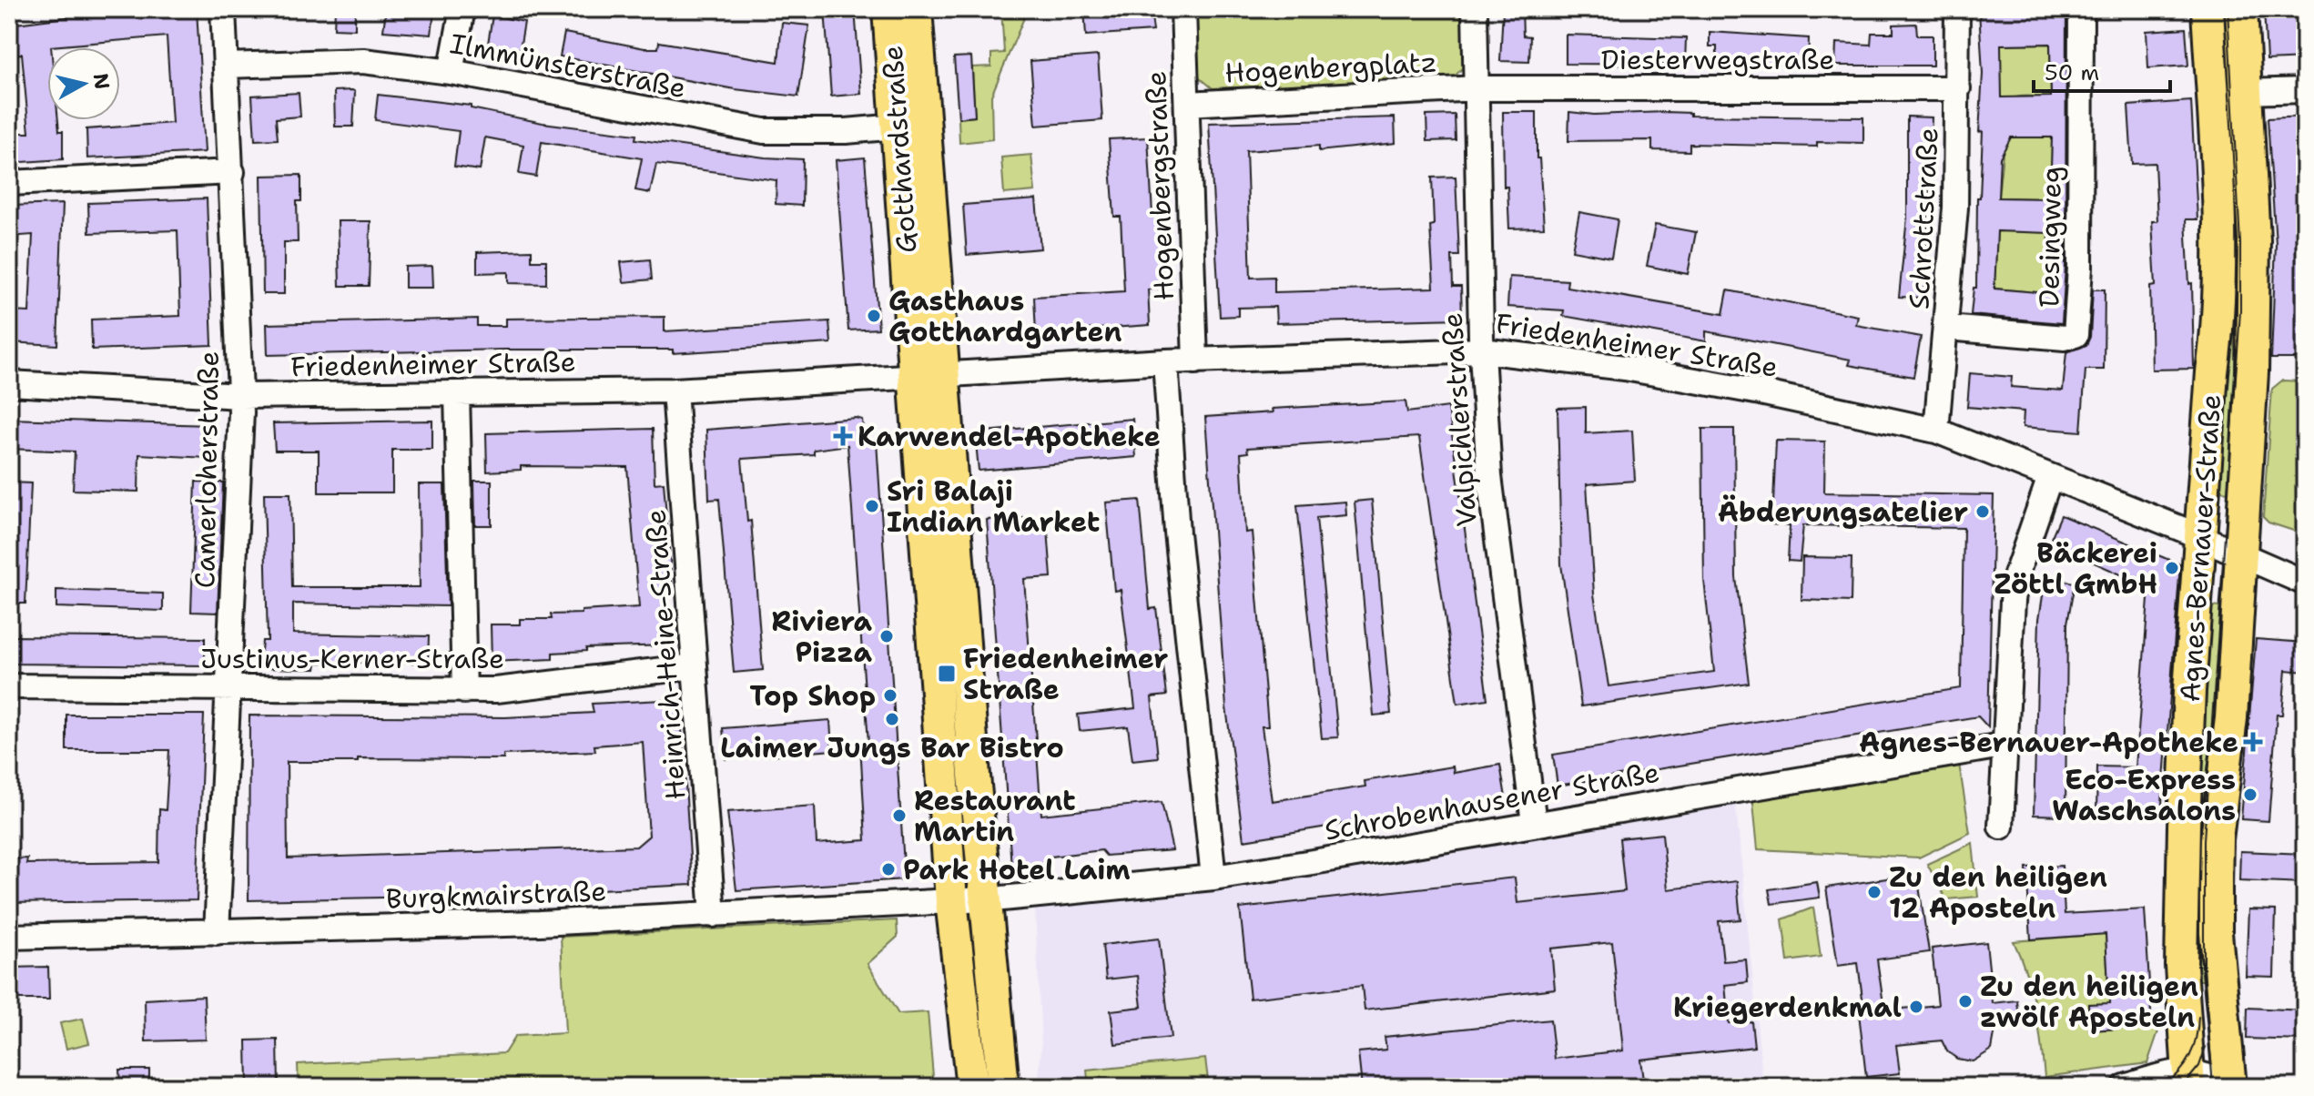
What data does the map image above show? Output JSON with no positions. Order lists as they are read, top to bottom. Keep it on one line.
{"streets":{"main road":["Gotthardstraße","Agnes-Bernauer-Straße"],"street":["Diesterwegstraße","Ilmmünsterstraße","Hogenbergplatz","Hogenbergstraße","Schrottstraße","Desingweg","Friedenheimer Straße","Valpichlerstraße","Camerloherstraße","Heinrich-Heine-Straße","Justinus-Kerner-Straße","Schrobenhausener Straße","Burgkmairstraße"]},"crossings":[["Diesterwegstraße","Hogenbergplatz"],["Diesterwegstraße","Schrottstraße"],["Diesterwegstraße","Valpichlerstraße"],["Ilmmünsterstraße","Gotthardstraße"],["Ilmmünsterstraße","Camerloherstraße"],["Hogenbergplatz","Hogenbergstraße"],["Hogenbergplatz","Valpichlerstraße"],["Gotthardstraße","Friedenheimer Straße"],["Hogenbergstraße","Friedenheimer Straße"],["Schrottstraße","Desingweg"],["Schrottstraße","Friedenheimer Straße"],["Friedenheimer Straße","Valpichlerstraße"],["Friedenheimer Straße","Camerloherstraße"],["Friedenheimer Straße","Agnes-Bernauer-Straße"],["Friedenheimer Straße","Heinrich-Heine-Straße"],["Valpichlerstraße","Schrobenhausener Straße"],["Camerloherstraße","Justinus-Kerner-Straße"],["Camerloherstraße","Burgkmairstraße"],["Heinrich-Heine-Straße","Justinus-Kerner-Straße"],["Heinrich-Heine-Straße","Burgkmairstraße"],["Schrobenhausener Straße","Burgkmairstraße"]],"places":{"other":["Gasthaus Gotthardgarten","Sri Balaji Indian Market","Äbderungsatelier","Bäckerei Zöttl GmbH","Riviera Pizza","Top Shop","Laimer Jungs Bar Bistro","Eco-Express Waschsalons","Restaurant Martin","Park Hotel Laim","Zu den heiligen 12 Aposteln","Zu den heiligen zwölf Aposteln","Kriegerdenkmal"],"health":["Karwendel-Apotheke","Agnes-Bernauer-Apotheke"],"transit":["Friedenheimer Straße"]},"scale_bar":"50 m","north":"right"}
